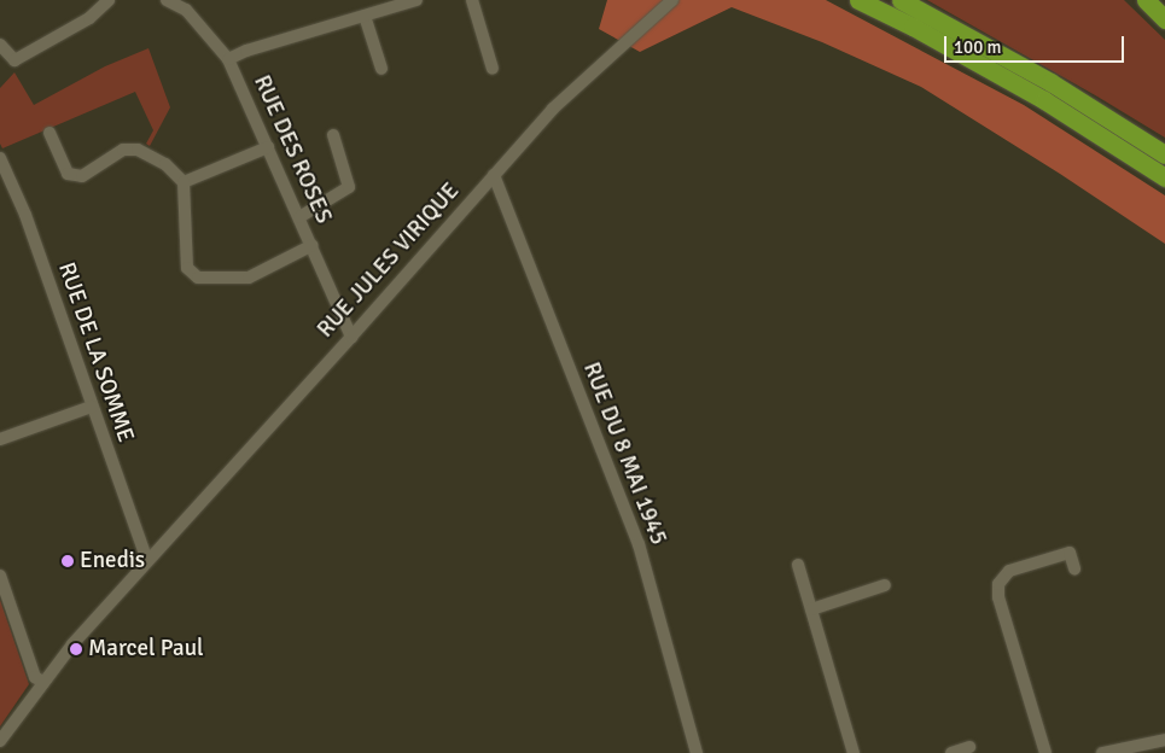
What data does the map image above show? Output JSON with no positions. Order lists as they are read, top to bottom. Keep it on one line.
{"streets":{"street":["RUE DES ROSES","RUE JULES VIRIQUE","RUE DE LA SOMME","RUE DU 8 MAI 1945"]},"crossings":[["RUE DES ROSES","RUE JULES VIRIQUE"],["RUE JULES VIRIQUE","RUE DE LA SOMME"],["RUE JULES VIRIQUE","RUE DU 8 MAI 1945"]],"places":["Enedis","Marcel Paul"],"scale_bar":"100 m"}
